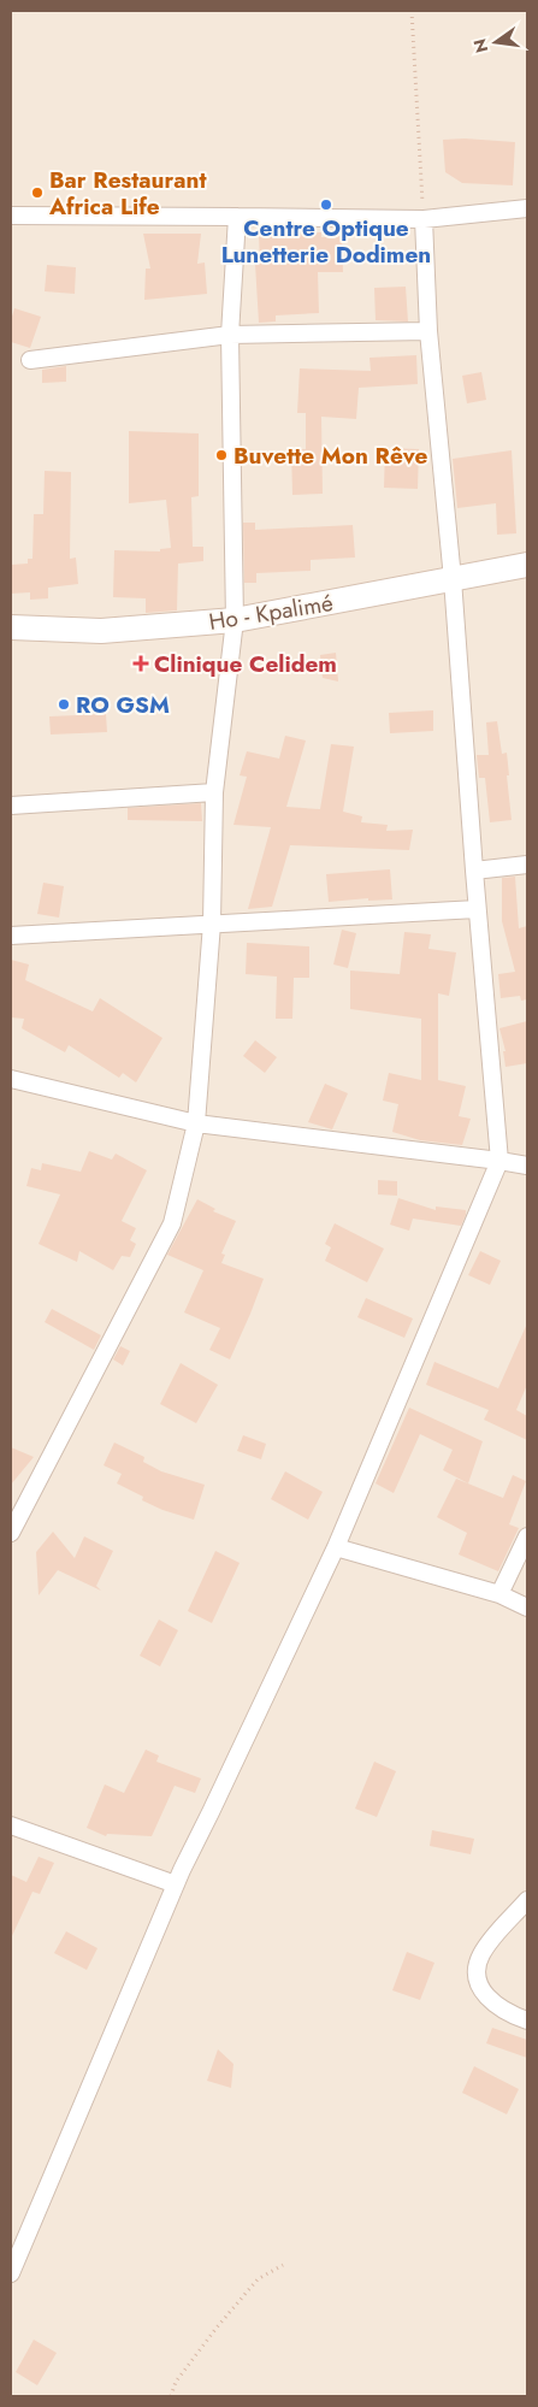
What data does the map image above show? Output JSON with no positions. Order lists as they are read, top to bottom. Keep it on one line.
{"streets":{"main road":["Ho - Kpalimé"]},"places":{"other":["Bar Restaurant Africa Life","Centre Optique Lunetterie Dodimen","Buvette Mon Rêve","RO GSM"],"health":["Clinique Celidem"]},"north":"left"}
